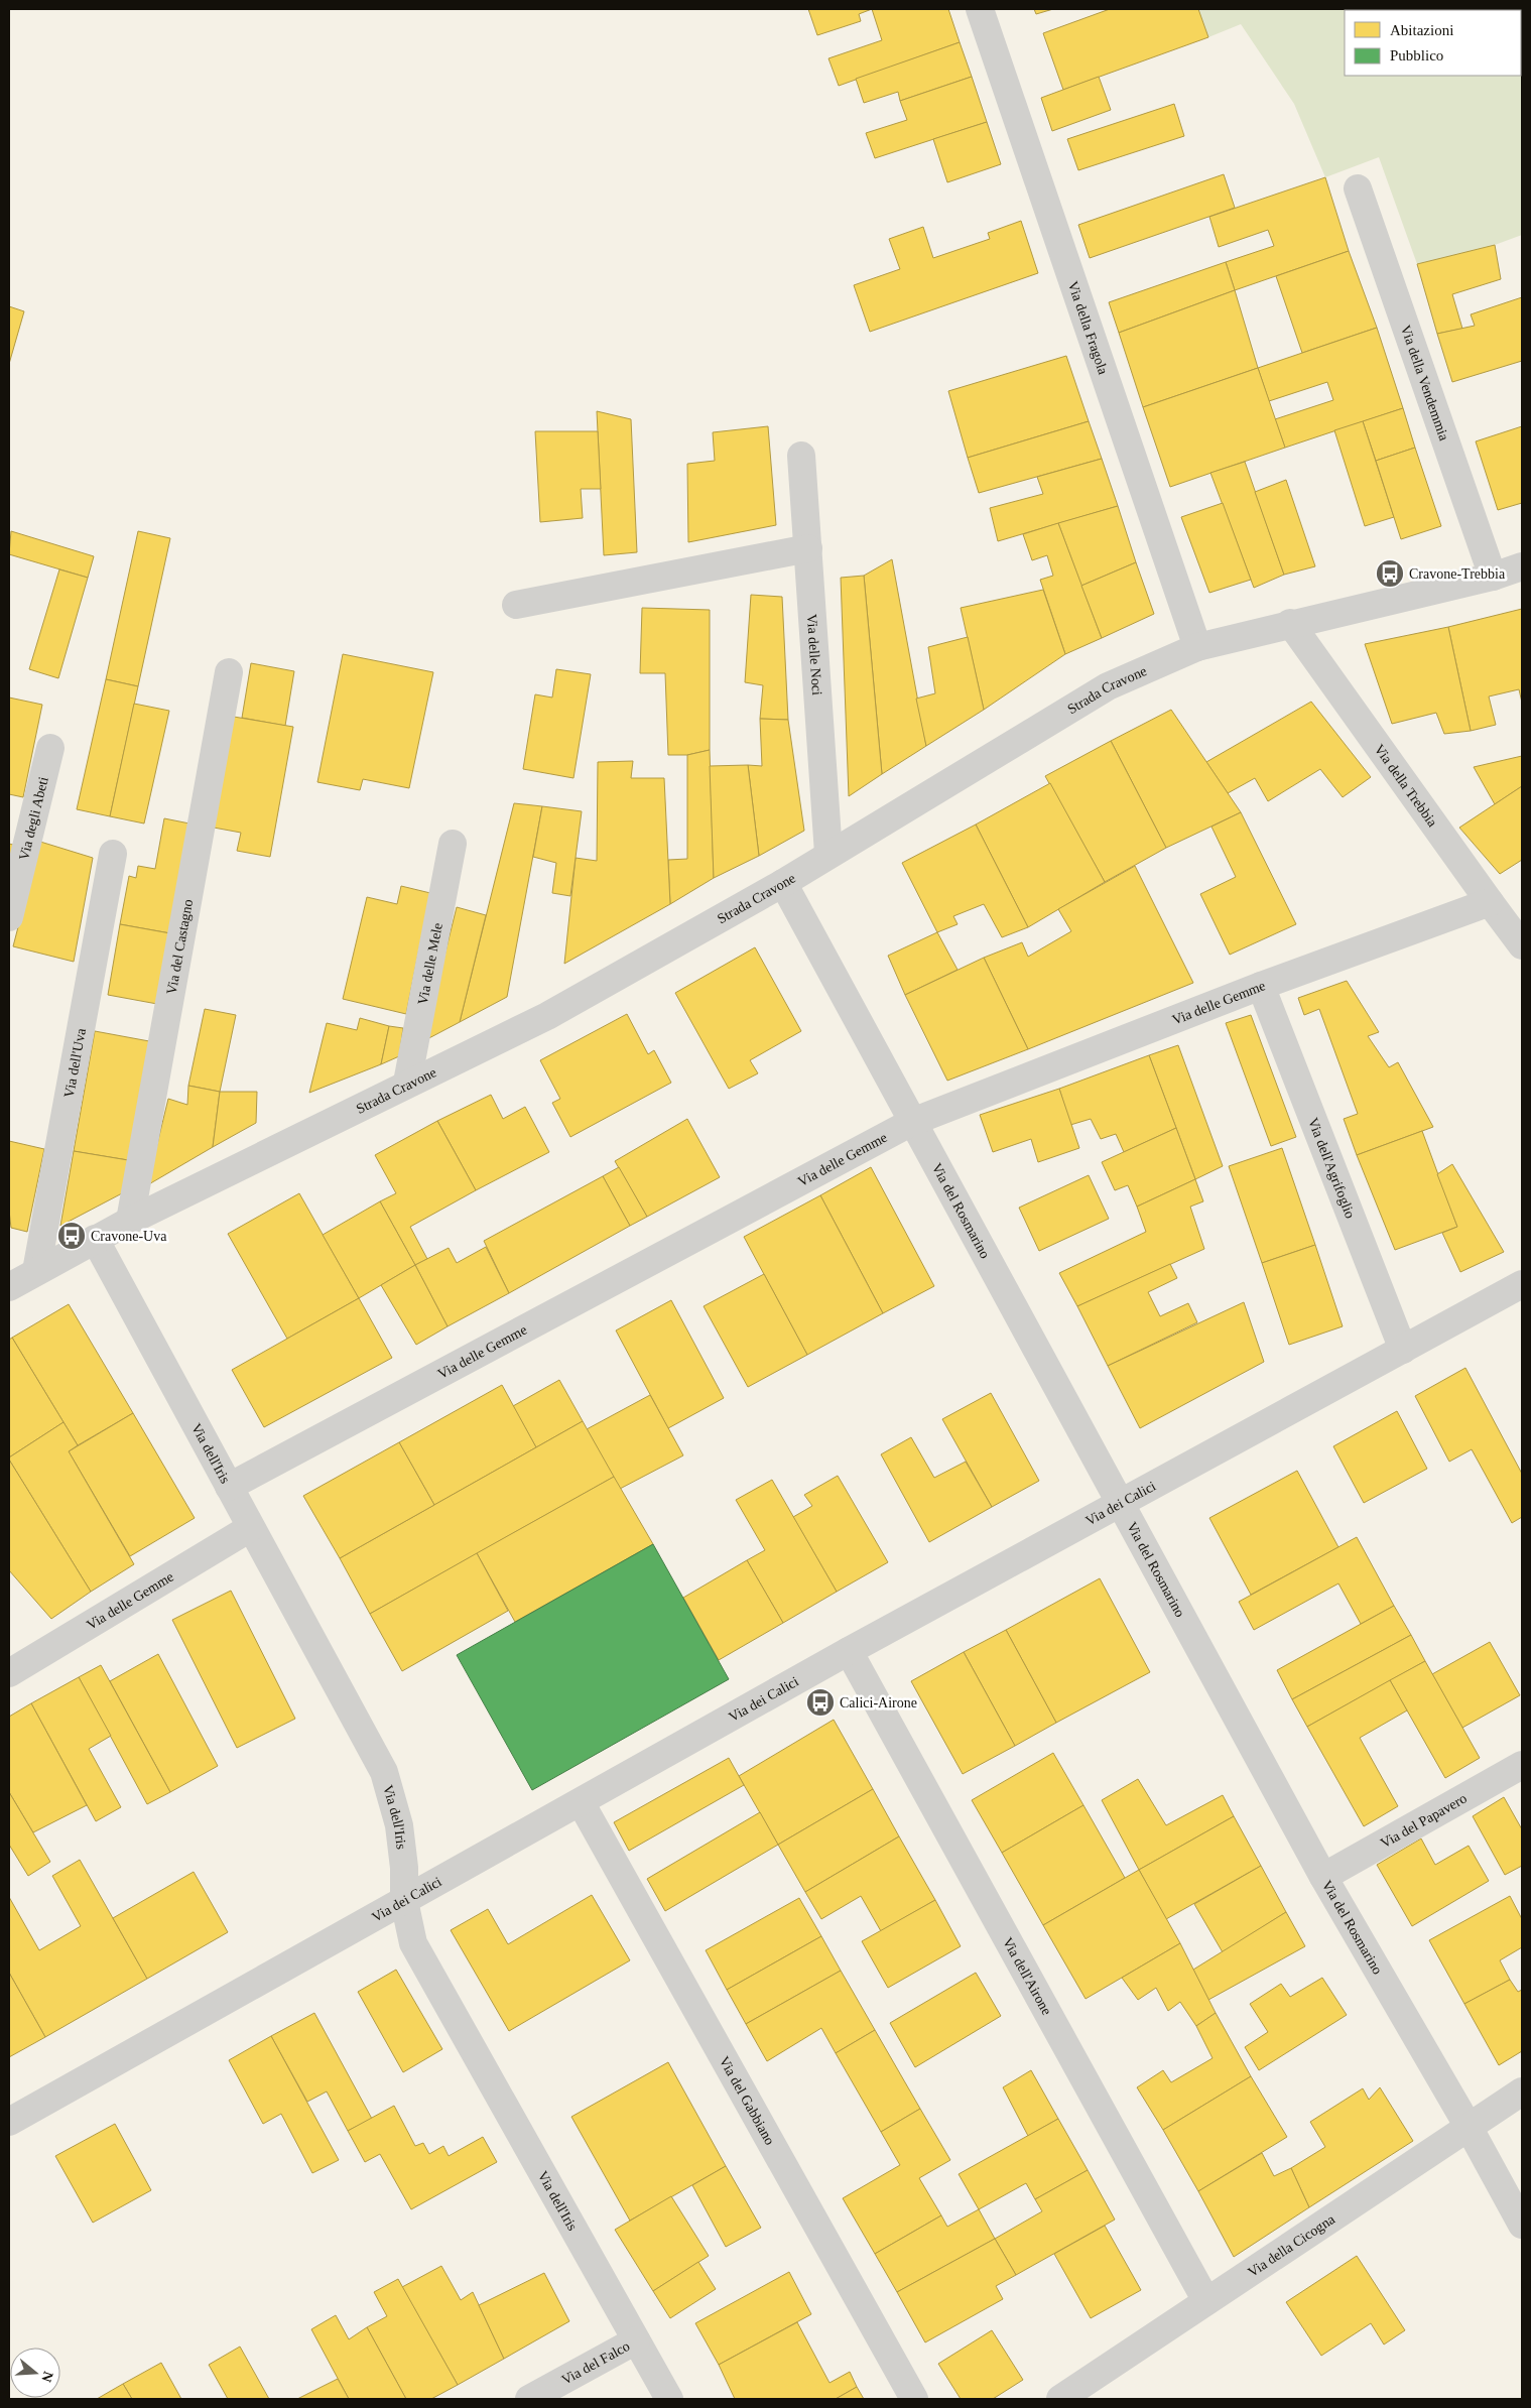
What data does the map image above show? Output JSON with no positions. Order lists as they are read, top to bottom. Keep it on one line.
{"streets":{"street":["Via della Fragola","Via della Vendemmia","Via delle Noci","Strada Cravone","Via della Trebbia","Via degli Abeti","Via del Castagno","Via delle Mele","Via delle Gemme","Via dell'Uva","Via dell'Agrifoglio","Via del Rosmarino","Via dell'Iris","Via dei Calici","Via del Papavero","Via dell'Airone","Via del Gabbiano","Via della Cicogna","Via del Falco"]},"crossings":[["Via della Fragola","Strada Cravone"],["Via della Vendemmia","Strada Cravone"],["Via delle Noci","Strada Cravone"],["Strada Cravone","Via della Trebbia"],["Strada Cravone","Via del Castagno"],["Strada Cravone","Via delle Mele"],["Strada Cravone","Via dell'Uva"],["Strada Cravone","Via del Rosmarino"],["Strada Cravone","Via dell'Iris"],["Via della Trebbia","Via delle Gemme"],["Via delle Gemme","Via dell'Agrifoglio"],["Via delle Gemme","Via del Rosmarino"],["Via delle Gemme","Via dell'Iris"],["Via dell'Agrifoglio","Via dei Calici"],["Via del Rosmarino","Via dei Calici"],["Via del Rosmarino","Via del Papavero"],["Via del Rosmarino","Via della Cicogna"],["Via dell'Iris","Via dei Calici"],["Via dell'Iris","Via del Falco"],["Via dei Calici","Via dell'Airone"],["Via dei Calici","Via del Gabbiano"],["Via dell'Airone","Via della Cicogna"]],"places":{"bus stop":["Cravone-Trebbia","Cravone-Uva","Calici-Airone"]},"legend":["Abitazioni","Pubblico"],"north":"right"}
